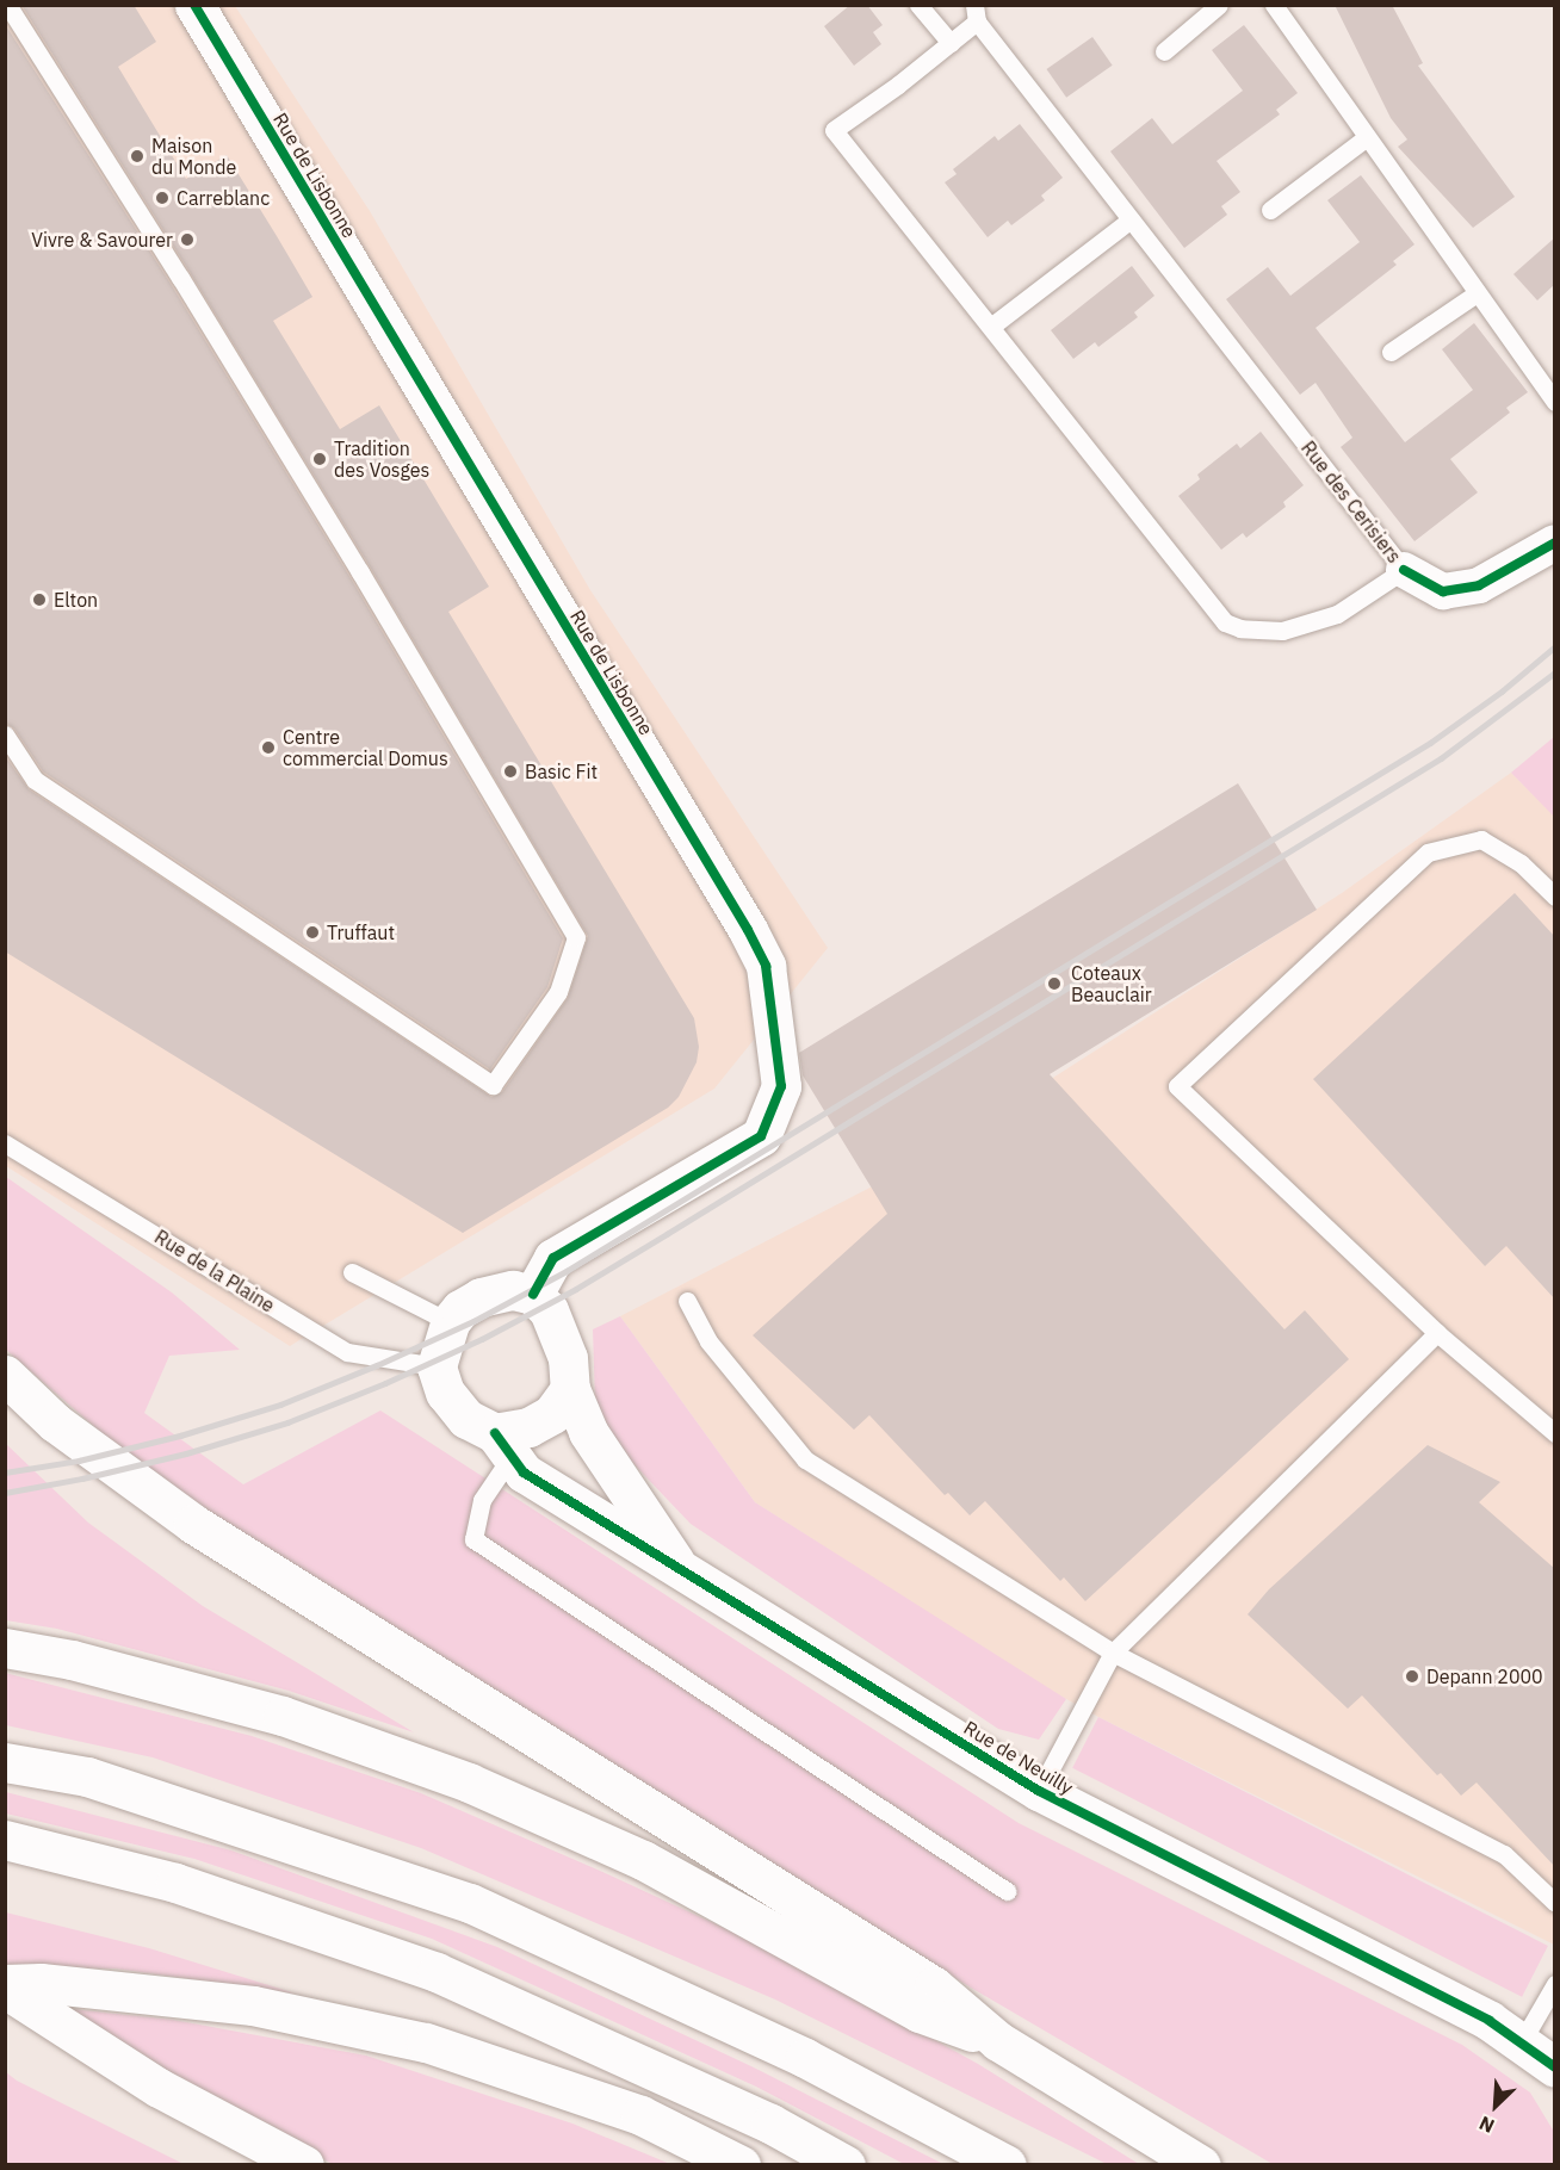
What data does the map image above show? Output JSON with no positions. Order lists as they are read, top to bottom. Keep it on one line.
{"streets":{"main road":["Rue de Lisbonne","Rue de Neuilly"],"lane":["Rue des Cerisiers","Rue de la Plaine"]},"crossings":[["Rue de Lisbonne","Rue de la Plaine"],["Rue de Lisbonne","Rue de Neuilly"],["Rue de la Plaine","Rue de Neuilly"]],"places":["Maison du Monde","Carreblanc","Vivre & Savourer","Tradition des Vosges","Elton","Centre commercial Domus","Basic Fit","Truffaut","Coteaux Beauclair","Depann 2000"],"north":"bottom left"}
